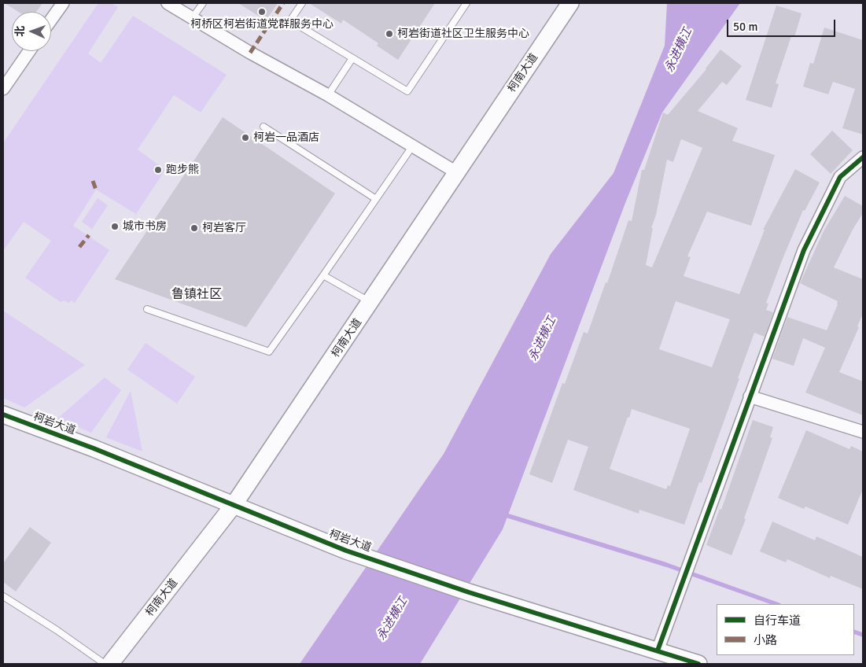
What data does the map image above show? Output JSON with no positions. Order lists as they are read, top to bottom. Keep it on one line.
{"streets":{"main road":["柯南大道","柯岩大道"]},"crossings":[["柯南大道","柯岩大道"]],"districts":["鲁镇社区"],"water":["永进横江"],"places":["柯桥区柯岩街道党群服务中心","柯岩街道社区卫生服务中心","柯岩一品酒店","跑步熊","城市书房","柯岩客厅"],"legend":["自行车道","小路"],"scale_bar":"50 m","north":"left"}
